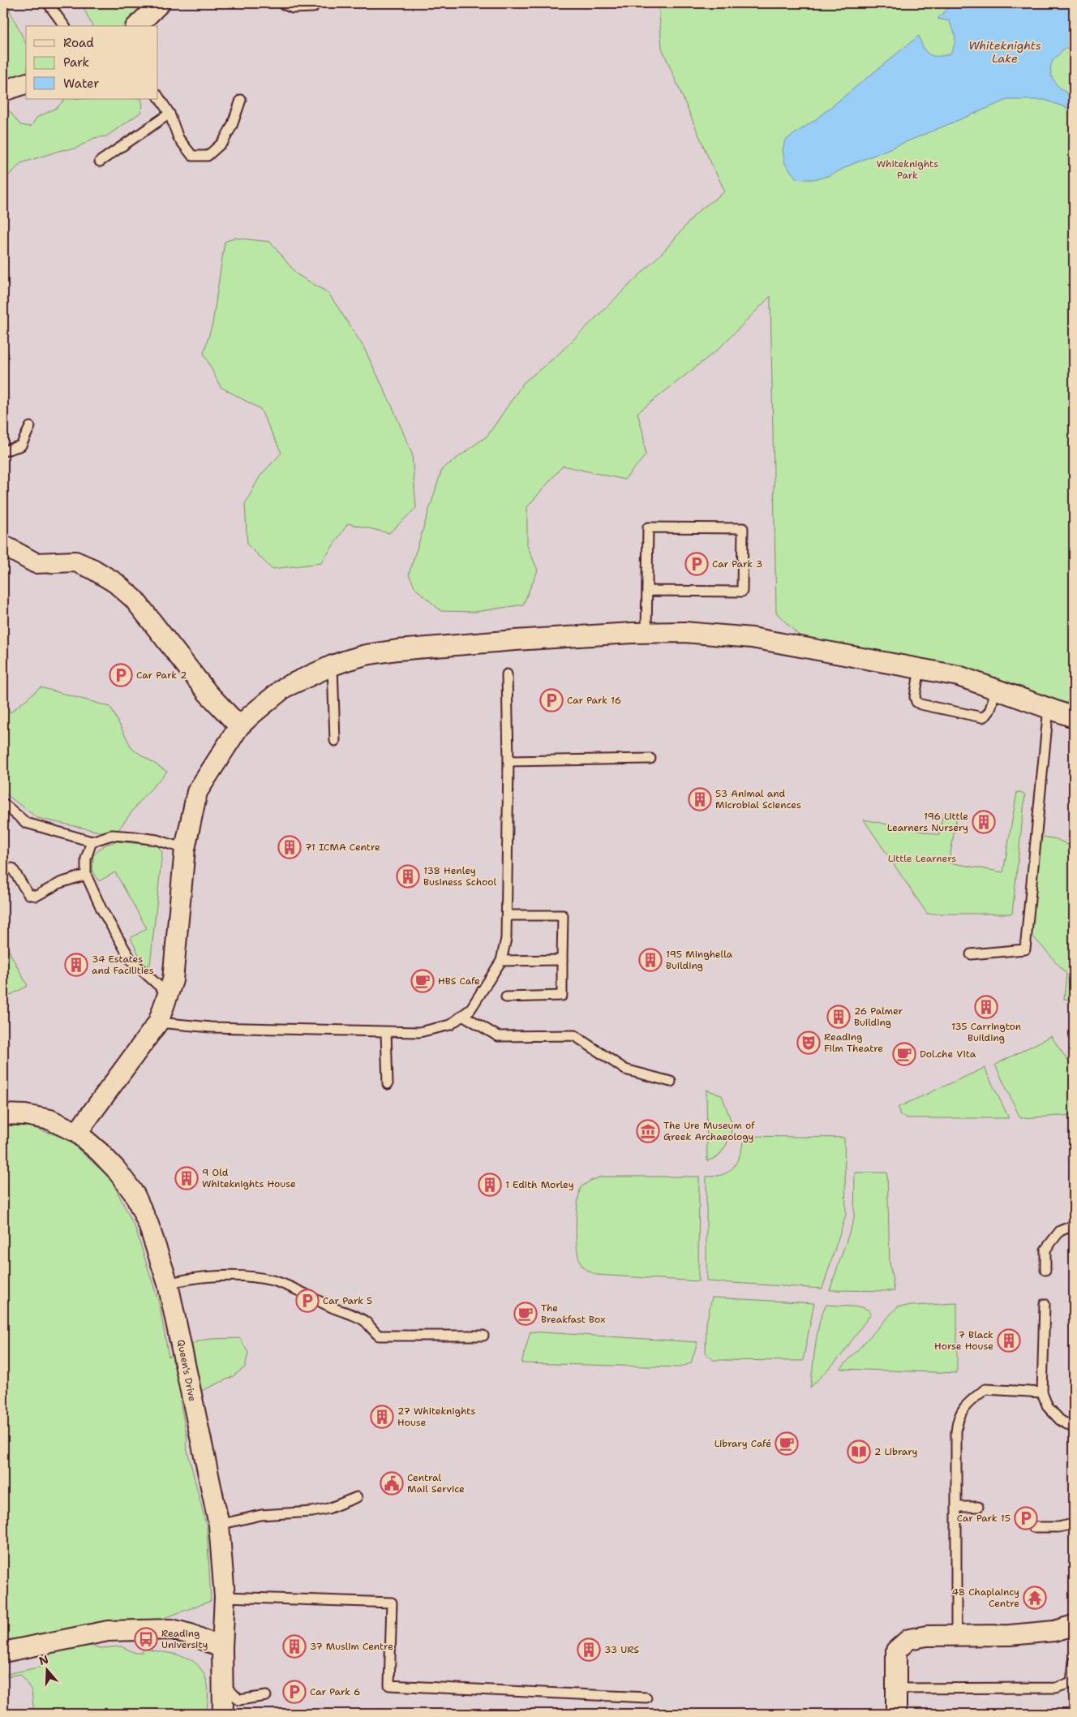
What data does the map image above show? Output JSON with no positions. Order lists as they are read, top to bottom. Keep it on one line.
{"streets":{"street":["Queen's Drive"]},"water":["Whiteknights Lake"],"parks":["Whiteknights Park","Little Learners"],"places":{"parking":["Car Park 3","Car Park 2","Car Park 16","Car Park 5","Car Park 15","Car Park 6"],"building":["53 Animal and Microbial Sciences","196 Little Learners Nursery","71 ICMA Centre","138 Henley Business School","195 Minghella Building","34 Estates and Facilities","135 Carrington Building","26 Palmer Building","9 Old Whiteknights House","1 Edith Morley","7 Black Horse House","27 Whiteknights House","37 Muslim Centre","33 URS"],"cafe":["HBS Cafe","Dol.che Vita","The Breakfast Box","Library Café"],"theatre":["Reading Film Theatre"],"museum":["The Ure Museum of Greek Archaeology"],"library":["2 Library"],"public building":["Central Mail Service"],"temple":["48 Chaplaincy Centre"],"bus stop":["Reading University"]},"legend":["Road","Park","Water"],"north":"top"}
